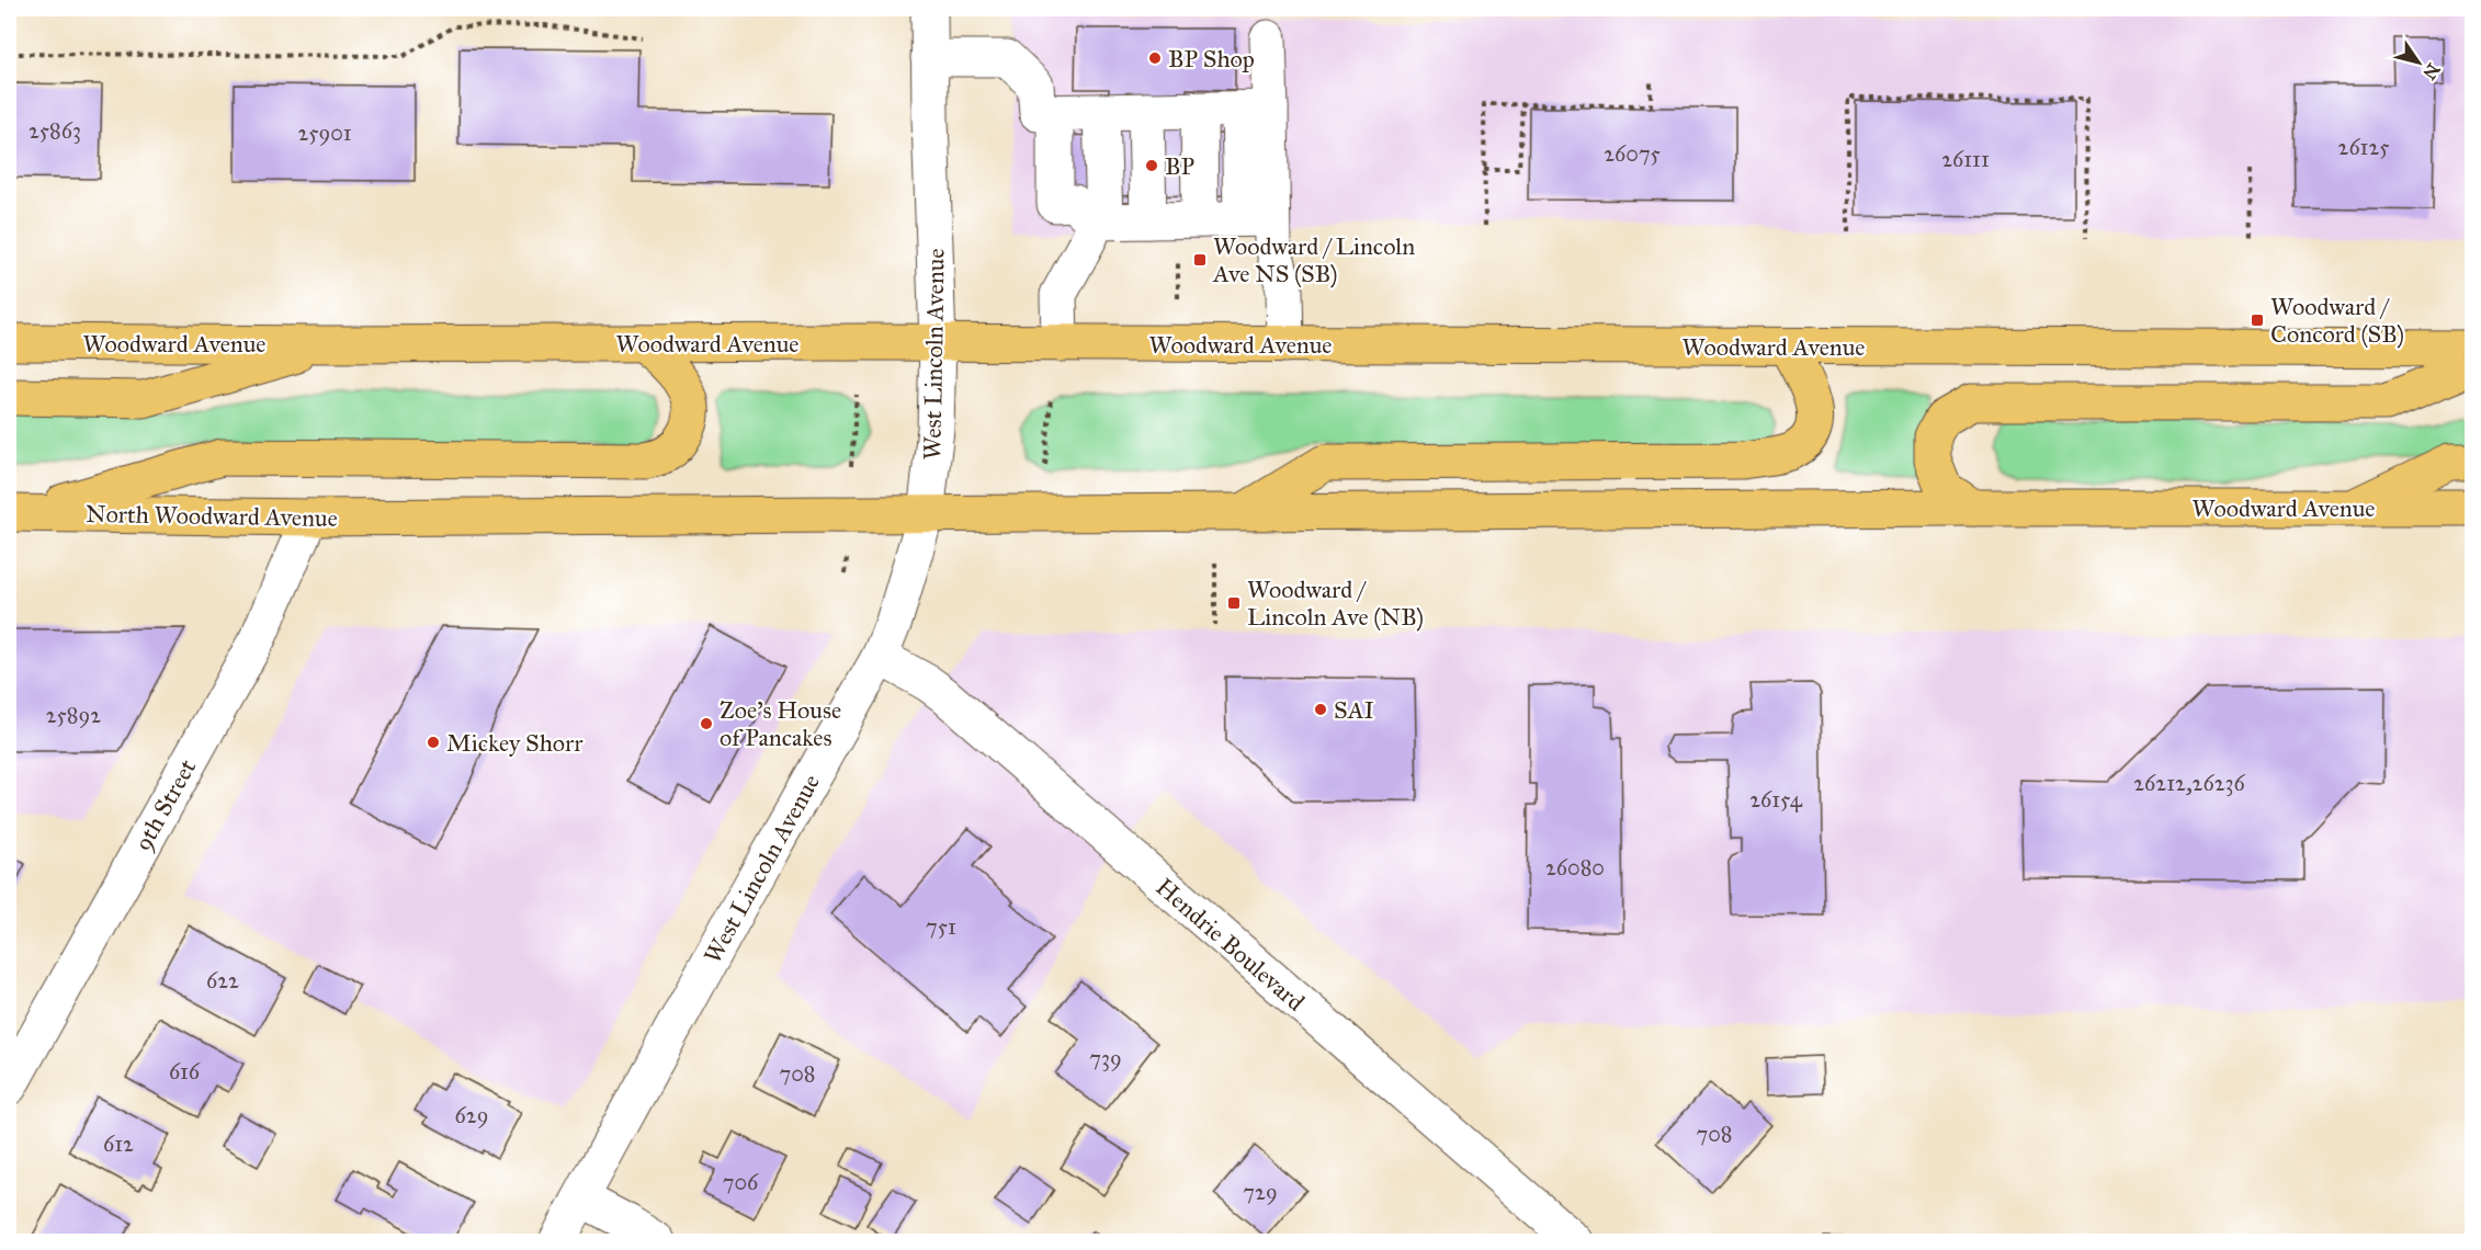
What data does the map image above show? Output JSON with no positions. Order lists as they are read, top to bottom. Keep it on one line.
{"streets":{"main road":["Woodward Avenue","North Woodward Avenue"],"street":["West Lincoln Avenue","9th Street","Hendrie Boulevard"]},"crossings":[["Woodward Avenue","West Lincoln Avenue"],["Woodward Avenue","North Woodward Avenue"],["West Lincoln Avenue","Hendrie Boulevard"],["North Woodward Avenue","9th Street"]],"places":{"other":["BP Shop","BP","SAI","Zoe's House of Pancakes","Mickey Shorr"],"transit":["Woodward / Lincoln Ave NS (SB)","Woodward / Concord (SB)","Woodward / Lincoln Ave (NB)"]},"house_numbers":["25863","25901","26125","26075","26111","25892","26212,26236","26154","26080","751","622","739","616","708","629","708","612","706","729"],"north":"bottom right"}
